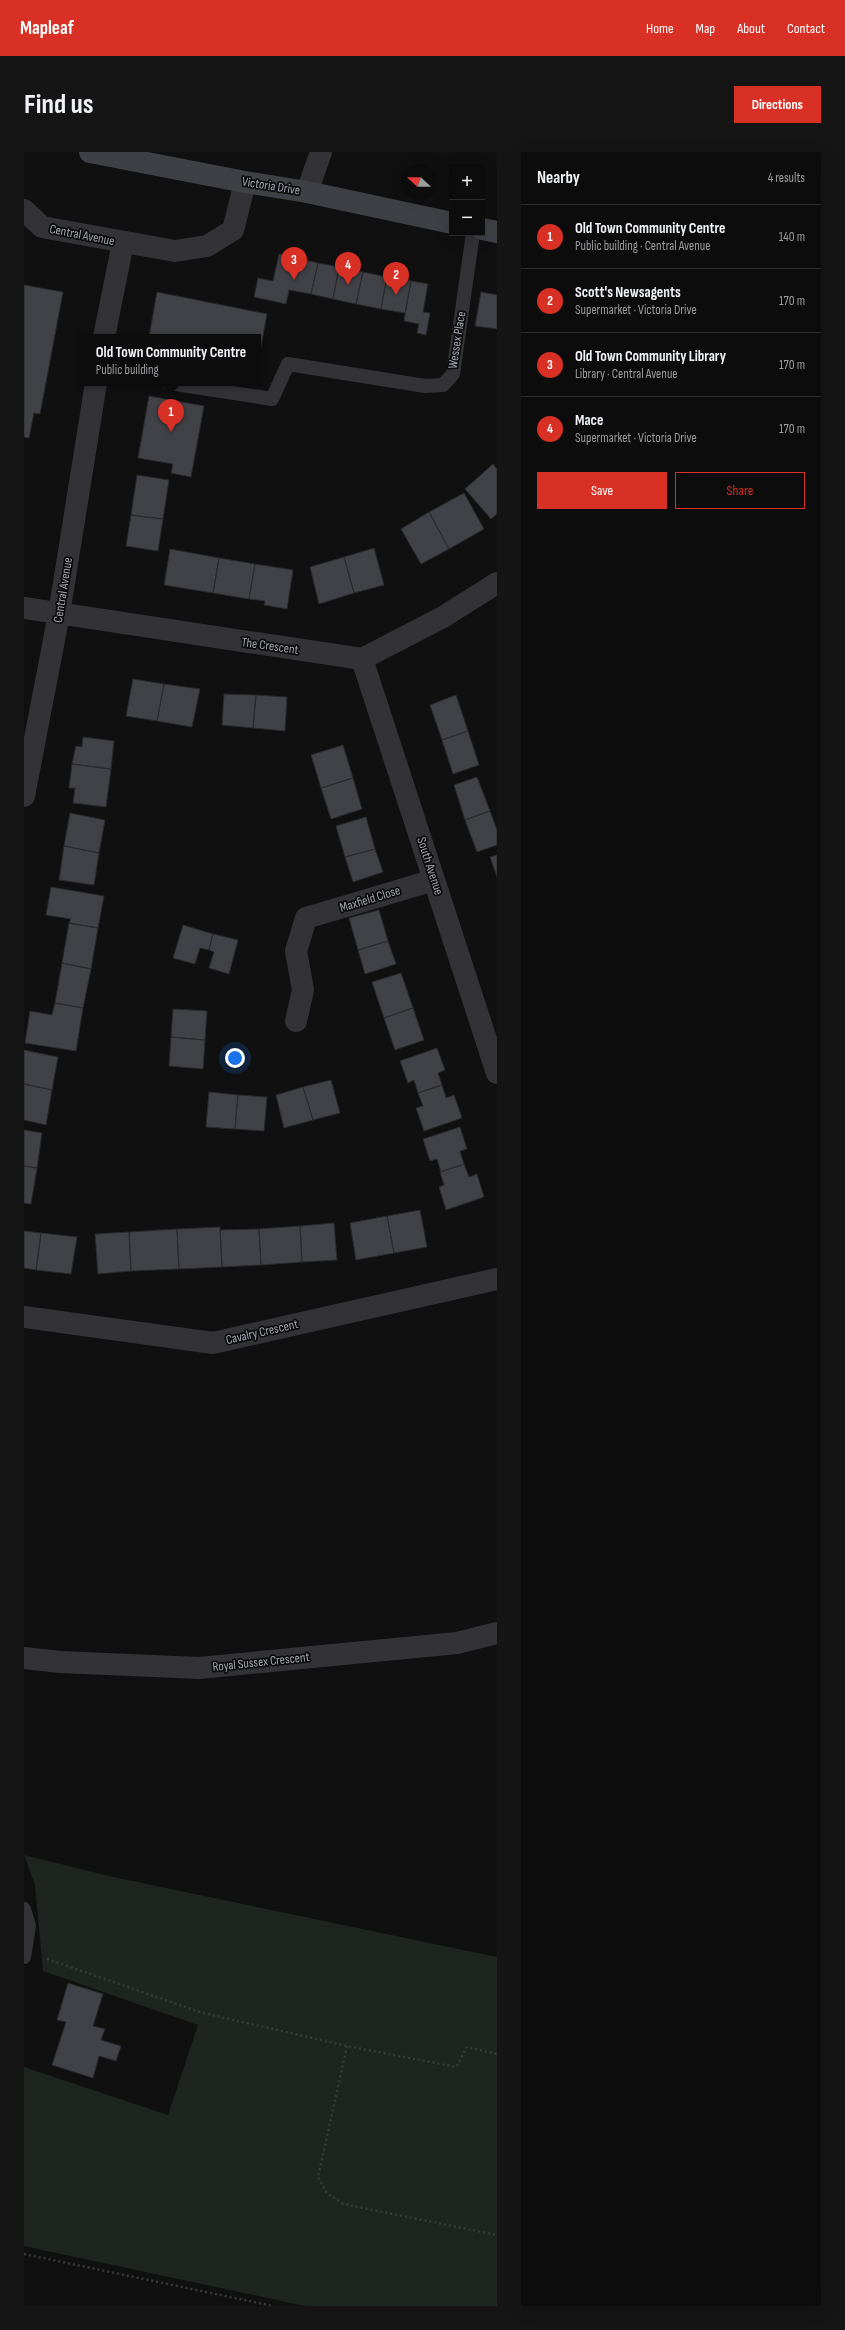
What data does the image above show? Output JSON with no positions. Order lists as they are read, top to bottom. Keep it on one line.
{"streets":{"street":["Victoria Drive","Central Avenue","The Crescent","South Avenue","Maxfield Close","Cavalry Crescent","Royal Sussex Crescent"],"lane":["Wessex Place"]},"crossings":[["Victoria Drive","Central Avenue"],["Central Avenue","The Crescent"],["The Crescent","South Avenue"],["South Avenue","Maxfield Close"]],"north":"left","page":{"header":"Mapleaf","nav":["Home","Map","About","Contact"],"buttons":["Directions",["Save","Share"]],"title":"Find us","heading":["Nearby","4 results"],"map_buttons":["+","−"],"list":[{"mark":"1","name":"Old Town Community Centre","note":"Public building · Central Avenue","value":"140 m"},{"mark":"2","name":"Scott's Newsagents","note":"Supermarket · Victoria Drive","value":"170 m"},{"mark":"3","name":"Old Town Community Library","note":"Library · Central Avenue","value":"170 m"},{"mark":"4","name":"Mace","note":"Supermarket · Victoria Drive","value":"170 m"}],"pins":["3","4","2","1"],"popup":["Old Town Community Centre","Public building"]}}
